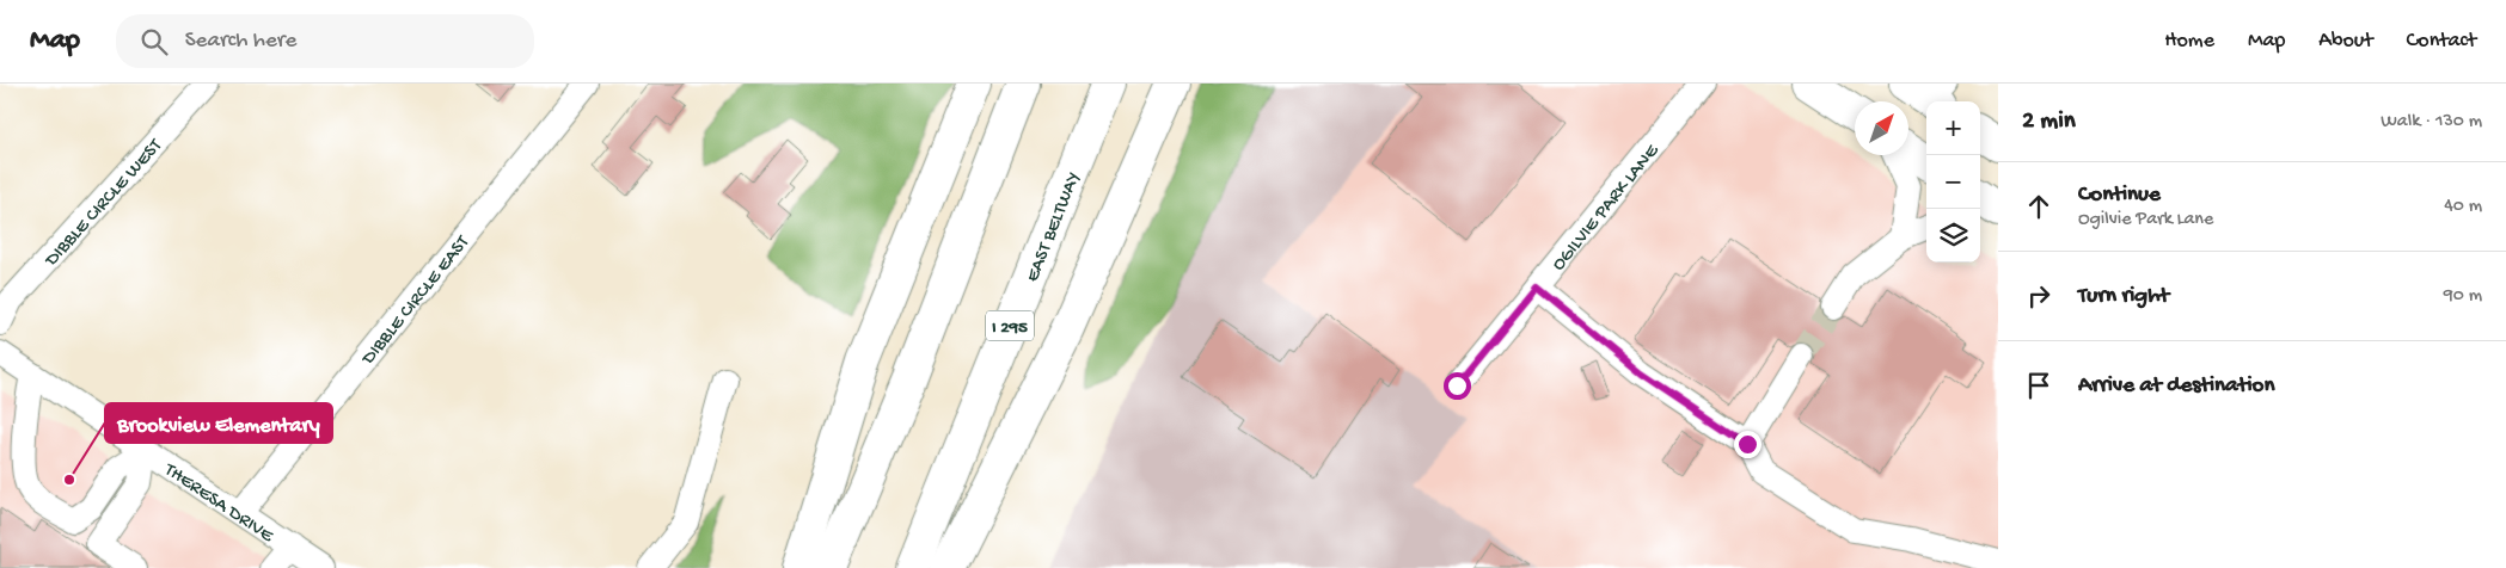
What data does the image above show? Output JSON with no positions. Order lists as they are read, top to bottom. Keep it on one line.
{"streets":{"highway":["EAST BELTWAY","I 295"],"street":["DIBBLE CIRCLE WEST","OGILVIE PARK LANE","DIBBLE CIRCLE EAST","THERESA DRIVE"]},"crossings":[["DIBBLE CIRCLE EAST","THERESA DRIVE"]],"places":["Brookview Elementary"],"north":"top right","page":{"header":"Map","search":"Search here","nav":["Home","Map","About","Contact"],"heading":["2 min","Walk · 130 m"],"map_buttons":["+","−"],"list":[["Continue","Ogilvie Park Lane","40 m"],["Turn right","90 m"],"Arrive at destination"]}}
